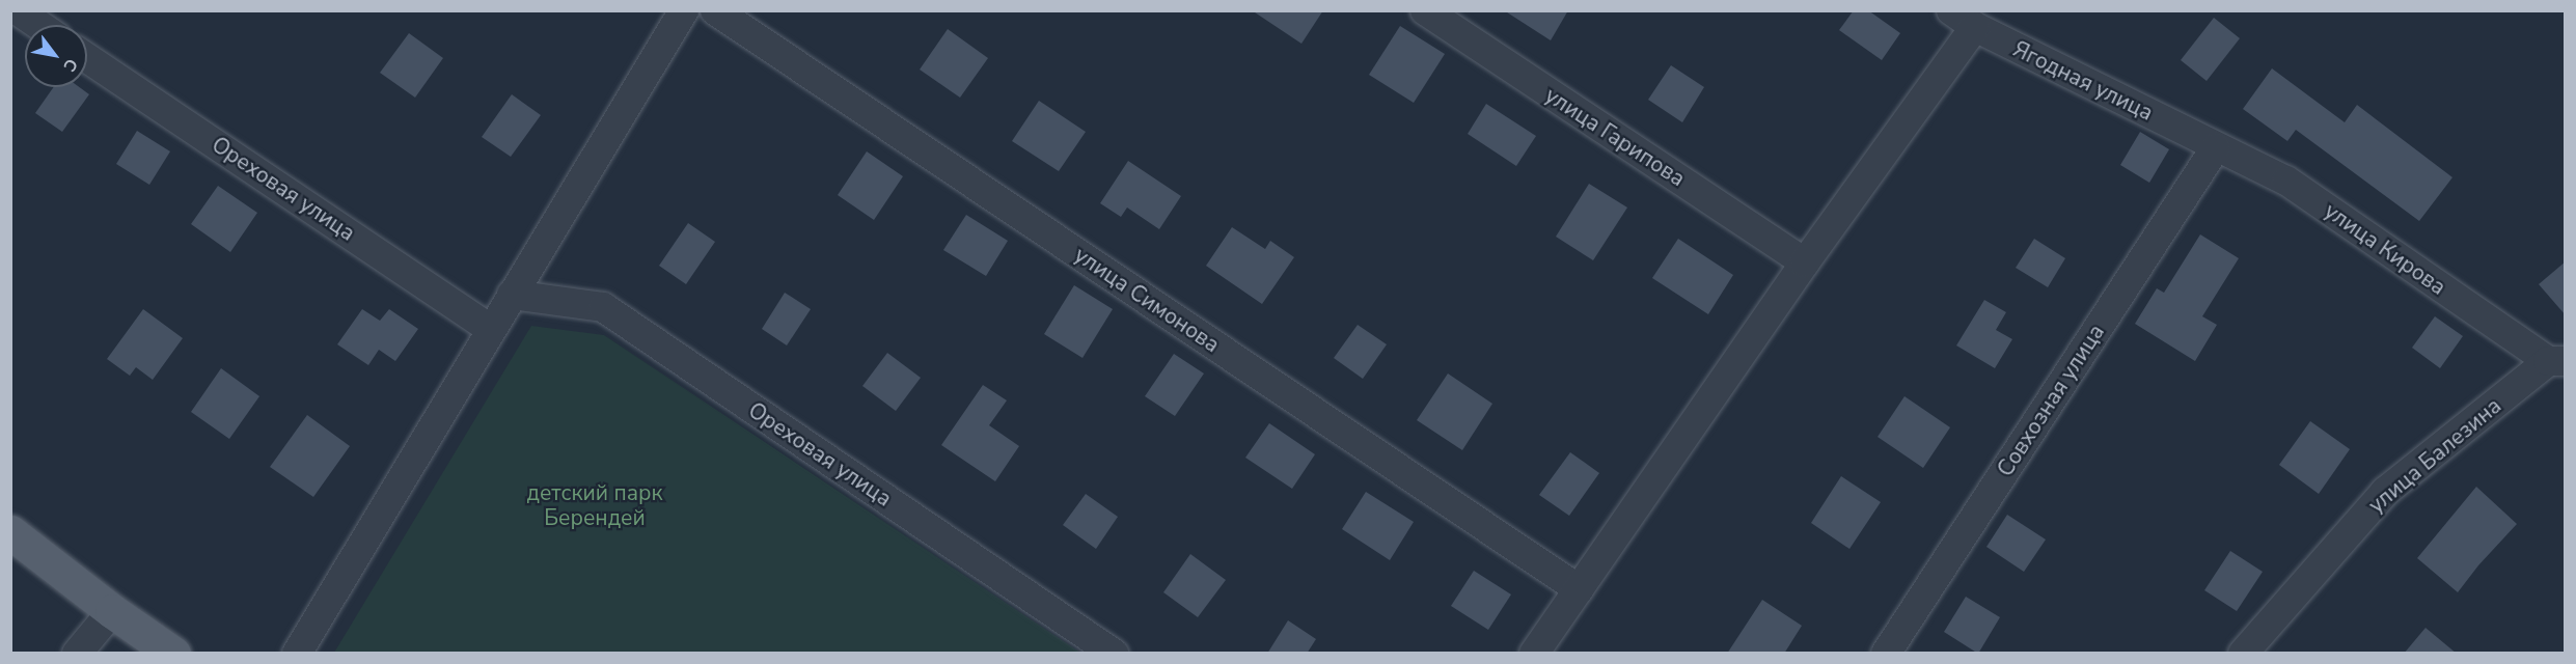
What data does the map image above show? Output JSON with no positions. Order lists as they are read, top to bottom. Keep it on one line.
{"streets":{"street":["Ягодная улица","улица Гарипова","Ореховая улица","улица Кирова","улица Симонова","Совхозная улица","улица Балезина"]},"crossings":[["Ягодная улица","улица Кирова"],["Ягодная улица","Совхозная улица"],["улица Кирова","Совхозная улица"],["улица Кирова","улица Балезина"]],"parks":["детский парк Берендей"],"north":"bottom right"}
